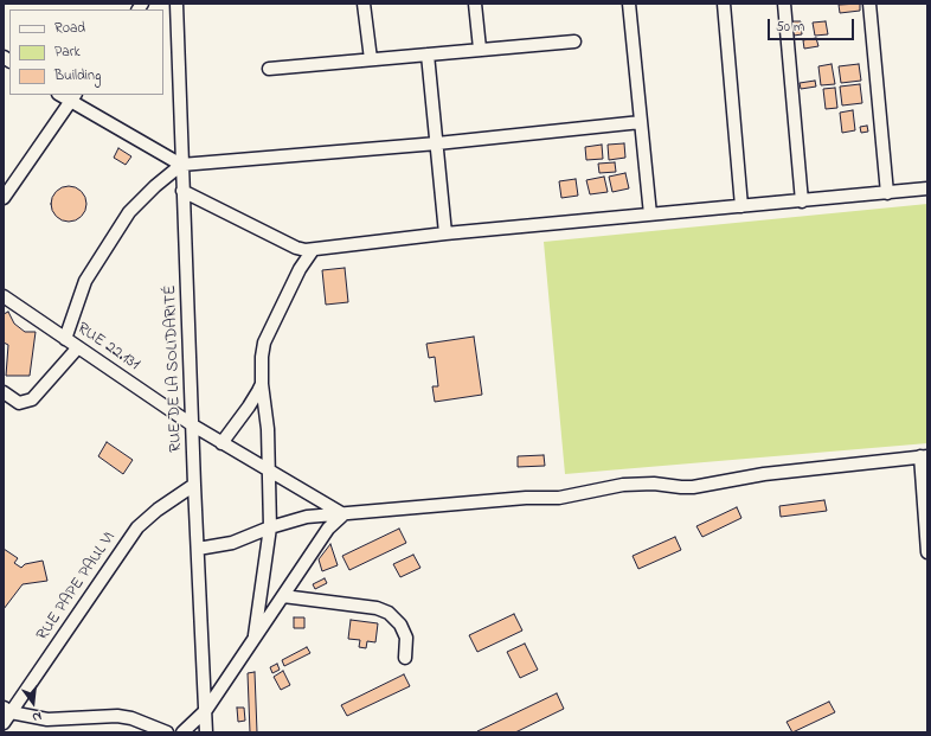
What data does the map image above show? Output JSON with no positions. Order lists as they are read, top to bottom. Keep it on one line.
{"streets":{"street":["RUE 22.131","RUE DE LA SOLIDARITÉ","RUE PAPE PAUL VI"]},"crossings":[["RUE 22.131","RUE DE LA SOLIDARITÉ"],["RUE DE LA SOLIDARITÉ","RUE PAPE PAUL VI"]],"legend":["Road","Park","Building"],"scale_bar":"50 m","north":"bottom"}
